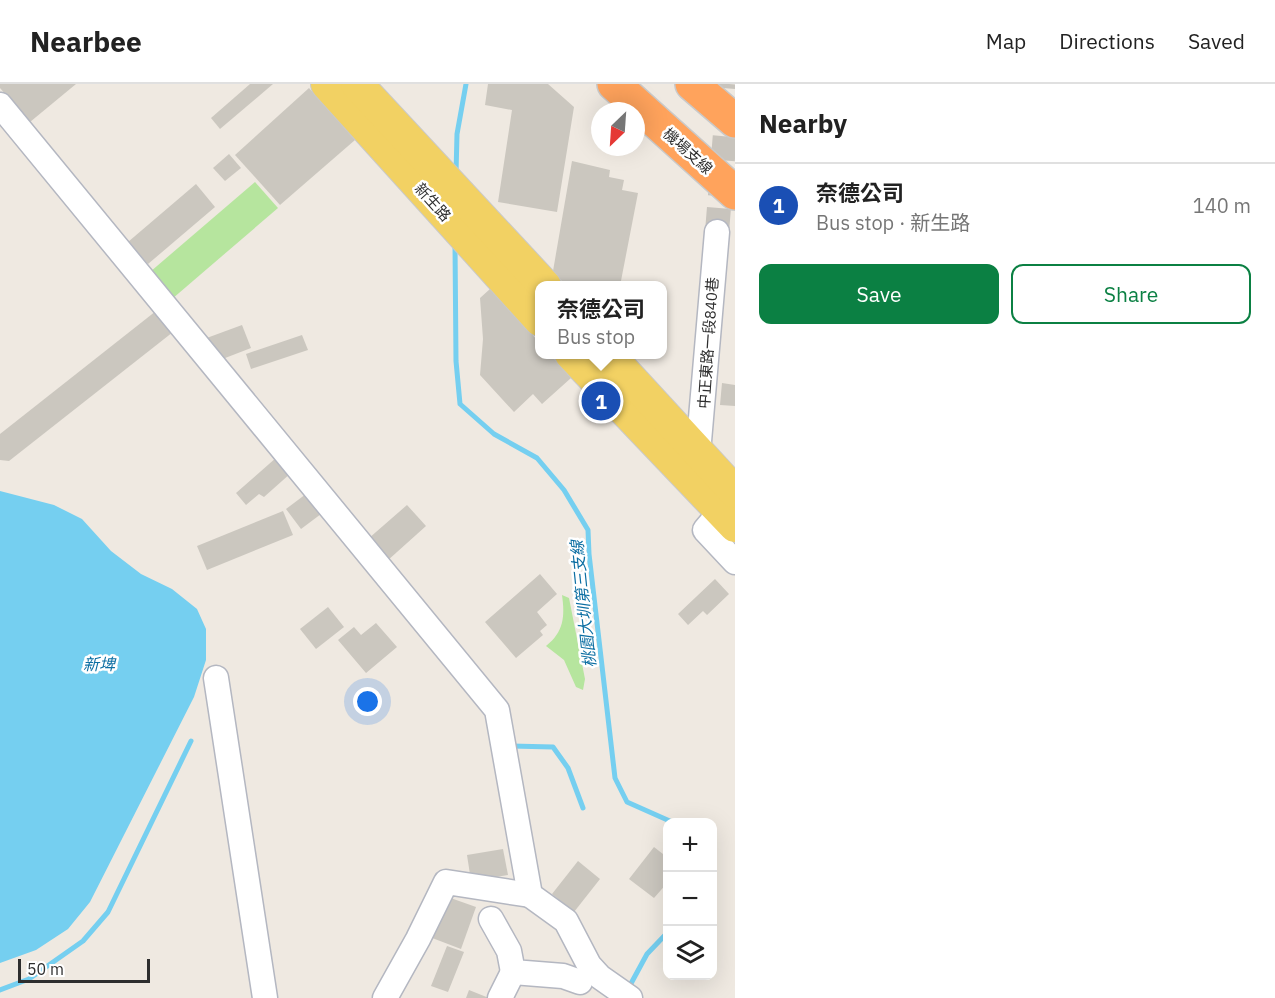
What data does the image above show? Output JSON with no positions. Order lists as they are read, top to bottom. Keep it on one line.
{"streets":{"highway":["機場支線"],"main road":["新生路"],"street":["中正東路一段840巷"]},"water":["桃園大圳第三支線","新埤"],"scale_bar":"50 m","north":"bottom left","page":{"header":"Nearbee","nav":["Map","Directions","Saved"],"heading":"Nearby","list":[{"mark":"1","name":"奈德公司","note":"Bus stop · 新生路","value":"140 m"}],"buttons":["Save","Share"],"popup":["奈德公司","Bus stop"],"pins":"1","map_buttons":["+","−"],"scale":"50 m"}}
